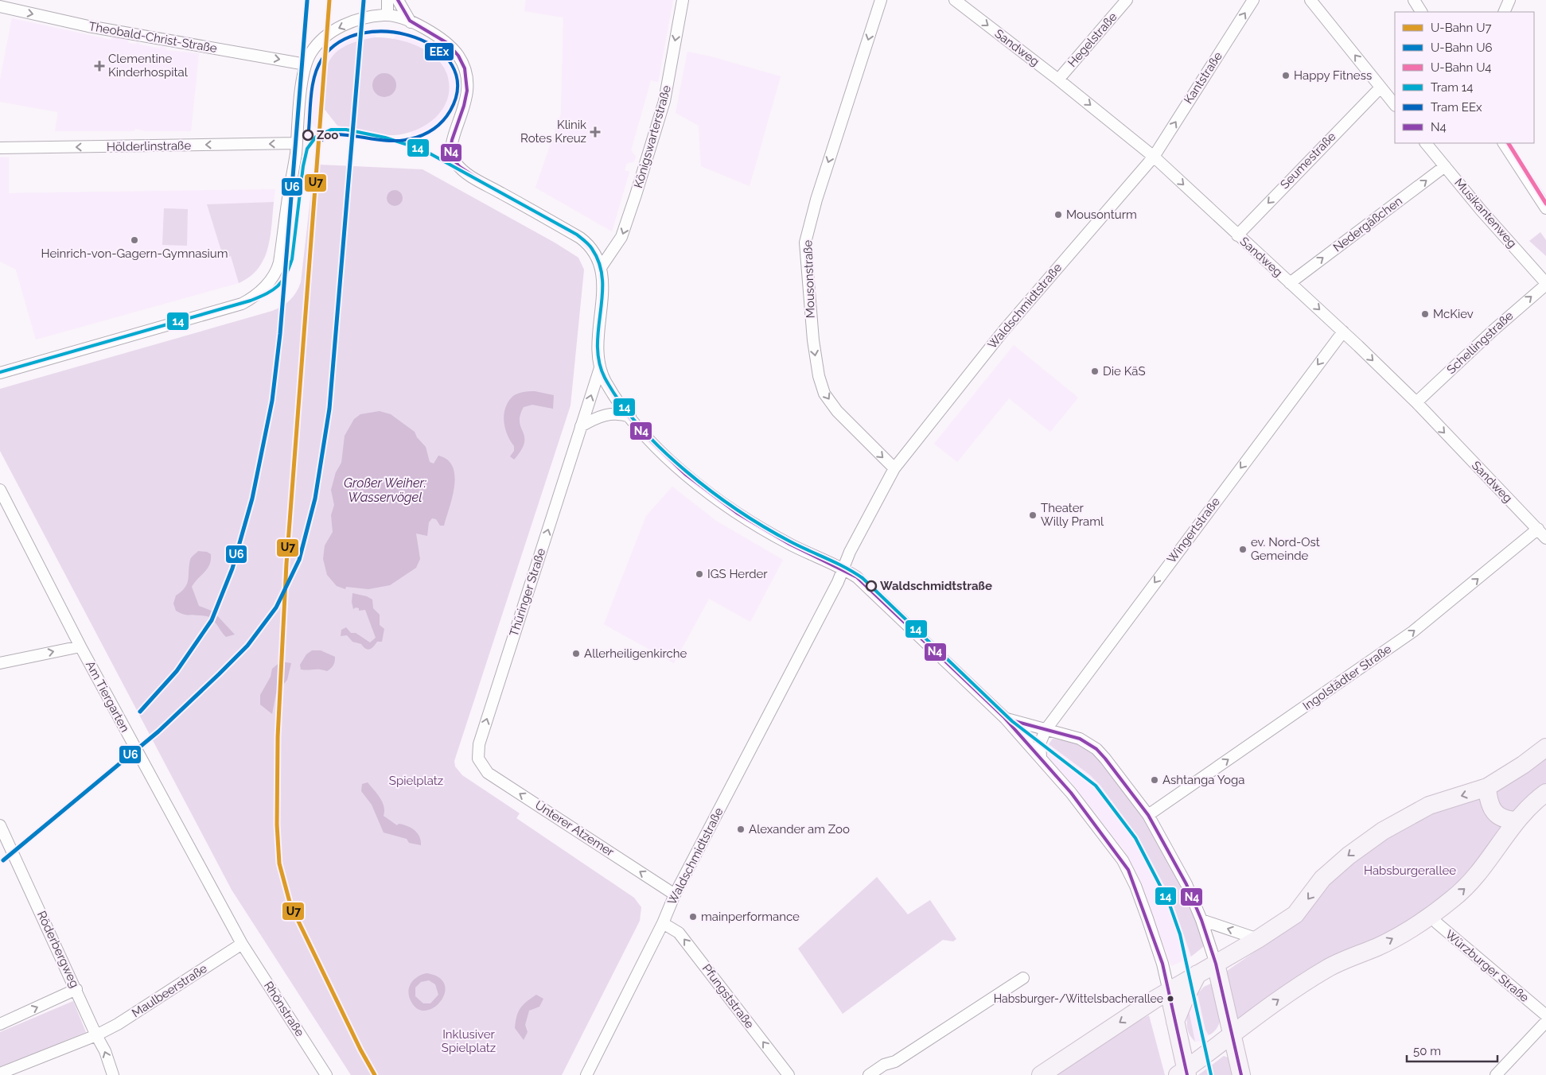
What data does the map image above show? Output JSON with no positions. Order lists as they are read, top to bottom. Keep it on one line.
{"streets":{"street":["Theobald-Christ-Straße","Hegelstraße","Sandweg","Kantstraße","Königswarterstraße","Hölderlinstraße","Seumestraße","Musikantenweg","Nedergäßchen","Mousonstraße","Waldschmidtstraße","Schellingstraße","Wingertstraße","Thüringer Straße","Ingolstädter Straße","Am Tiergarten","Unterer Atzemer","Röderbergweg","Würzburger Straße","Maulbeerstraße","Pfungststraße","Rhönstraße"]},"crossings":[["Hegelstraße","Sandweg"],["Sandweg","Kantstraße"],["Sandweg","Seumestraße"],["Sandweg","Nedergäßchen"],["Sandweg","Waldschmidtstraße"],["Sandweg","Schellingstraße"],["Sandweg","Wingertstraße"],["Sandweg","Ingolstädter Straße"],["Kantstraße","Waldschmidtstraße"],["Königswarterstraße","Thüringer Straße"],["Musikantenweg","Nedergäßchen"],["Musikantenweg","Schellingstraße"],["Mousonstraße","Waldschmidtstraße"],["Waldschmidtstraße","Unterer Atzemer"],["Waldschmidtstraße","Pfungststraße"],["Thüringer Straße","Unterer Atzemer"],["Am Tiergarten","Maulbeerstraße"],["Am Tiergarten","Rhönstraße"],["Röderbergweg","Maulbeerstraße"],["Maulbeerstraße","Rhönstraße"]],"one_way":["Theobald-Christ-Straße","Sandweg","Kantstraße","Königswarterstraße","Hölderlinstraße","Seumestraße","Nedergäßchen","Mousonstraße","Schellingstraße","Wingertstraße","Thüringer Straße","Ingolstädter Straße","Unterer Atzemer","Pfungststraße"],"water":["Großer Weiher: Wasservögel"],"parks":["Spielplatz","Habsburgerallee","Inklusiver Spielplatz"],"places":{"health":["Clementine Kinderhospital","Klinik Rotes Kreuz"],"other":["Happy Fitness","Zoo","Mousonturm","Heinrich-von-Gagern-Gymnasium","McKiev","Die KäS","Theater Willy Praml","ev. Nord-Ost Gemeinde","IGS Herder","Waldschmidtstraße","Allerheiligenkirche","Ashtanga Yoga","Alexander am Zoo","mainperformance","Habsburger-/Wittelsbacherallee"]},"lines":["metro line U7","transit line N4","metro line U6","tram line EEx","tram line 14","metro line U4"],"legend":["U-Bahn U7","U-Bahn U6","U-Bahn U4","Tram 14","Tram EEx","N4"],"scale_bar":"50 m"}
